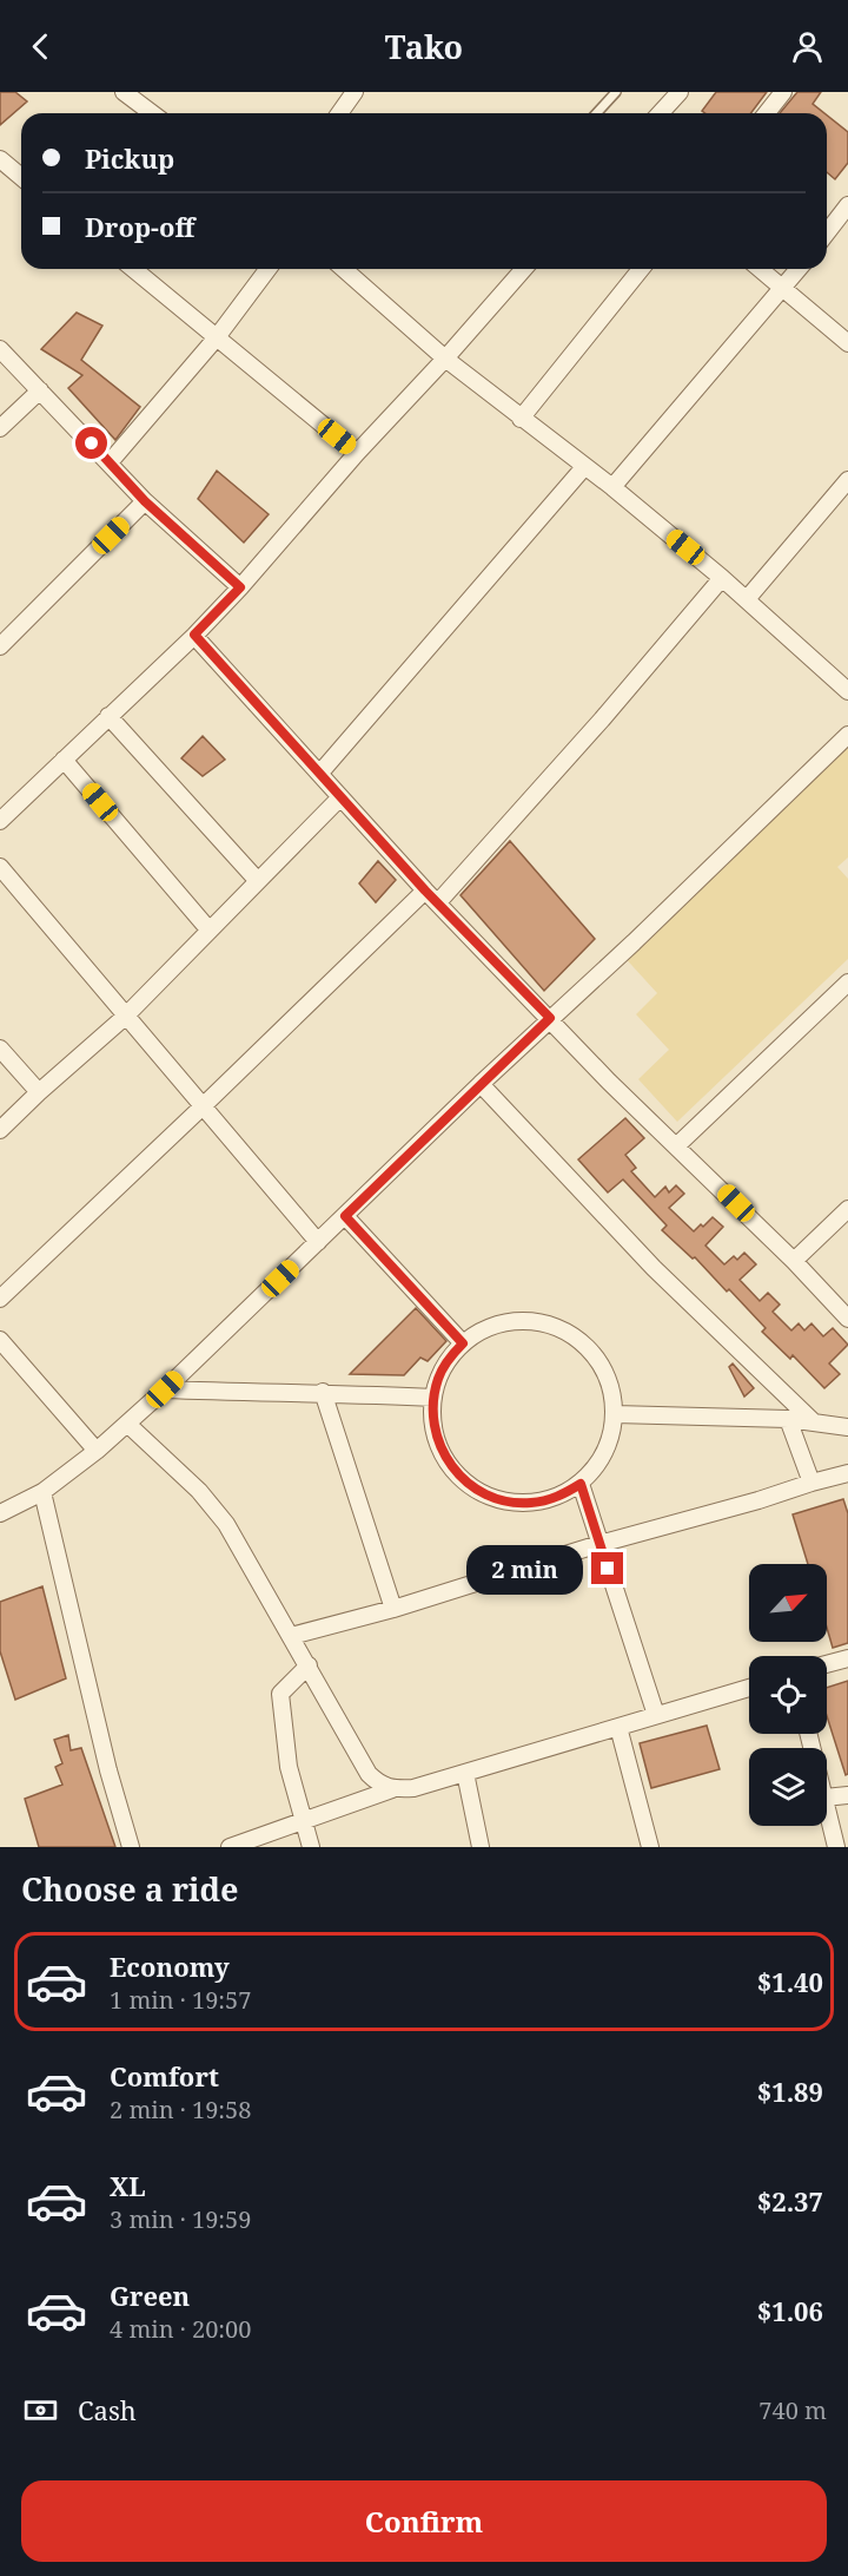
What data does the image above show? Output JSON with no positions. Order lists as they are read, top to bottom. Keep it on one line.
{"north":"top right","page":{"header":"Tako","banner":["Pickup","Drop-off"],"bubble":"2 min","heading":"Choose a ride","list":[{"name":"Economy","note":"1 min · 19:57","value":"$1.40"},{"name":"Comfort","note":"2 min · 19:58","value":"$1.89"},{"name":"XL","note":"3 min · 19:59","value":"$2.37"},{"name":"Green","note":"4 min · 20:00","value":"$1.06"}],"pay":["Cash","740 m"],"buttons":"Confirm"}}
